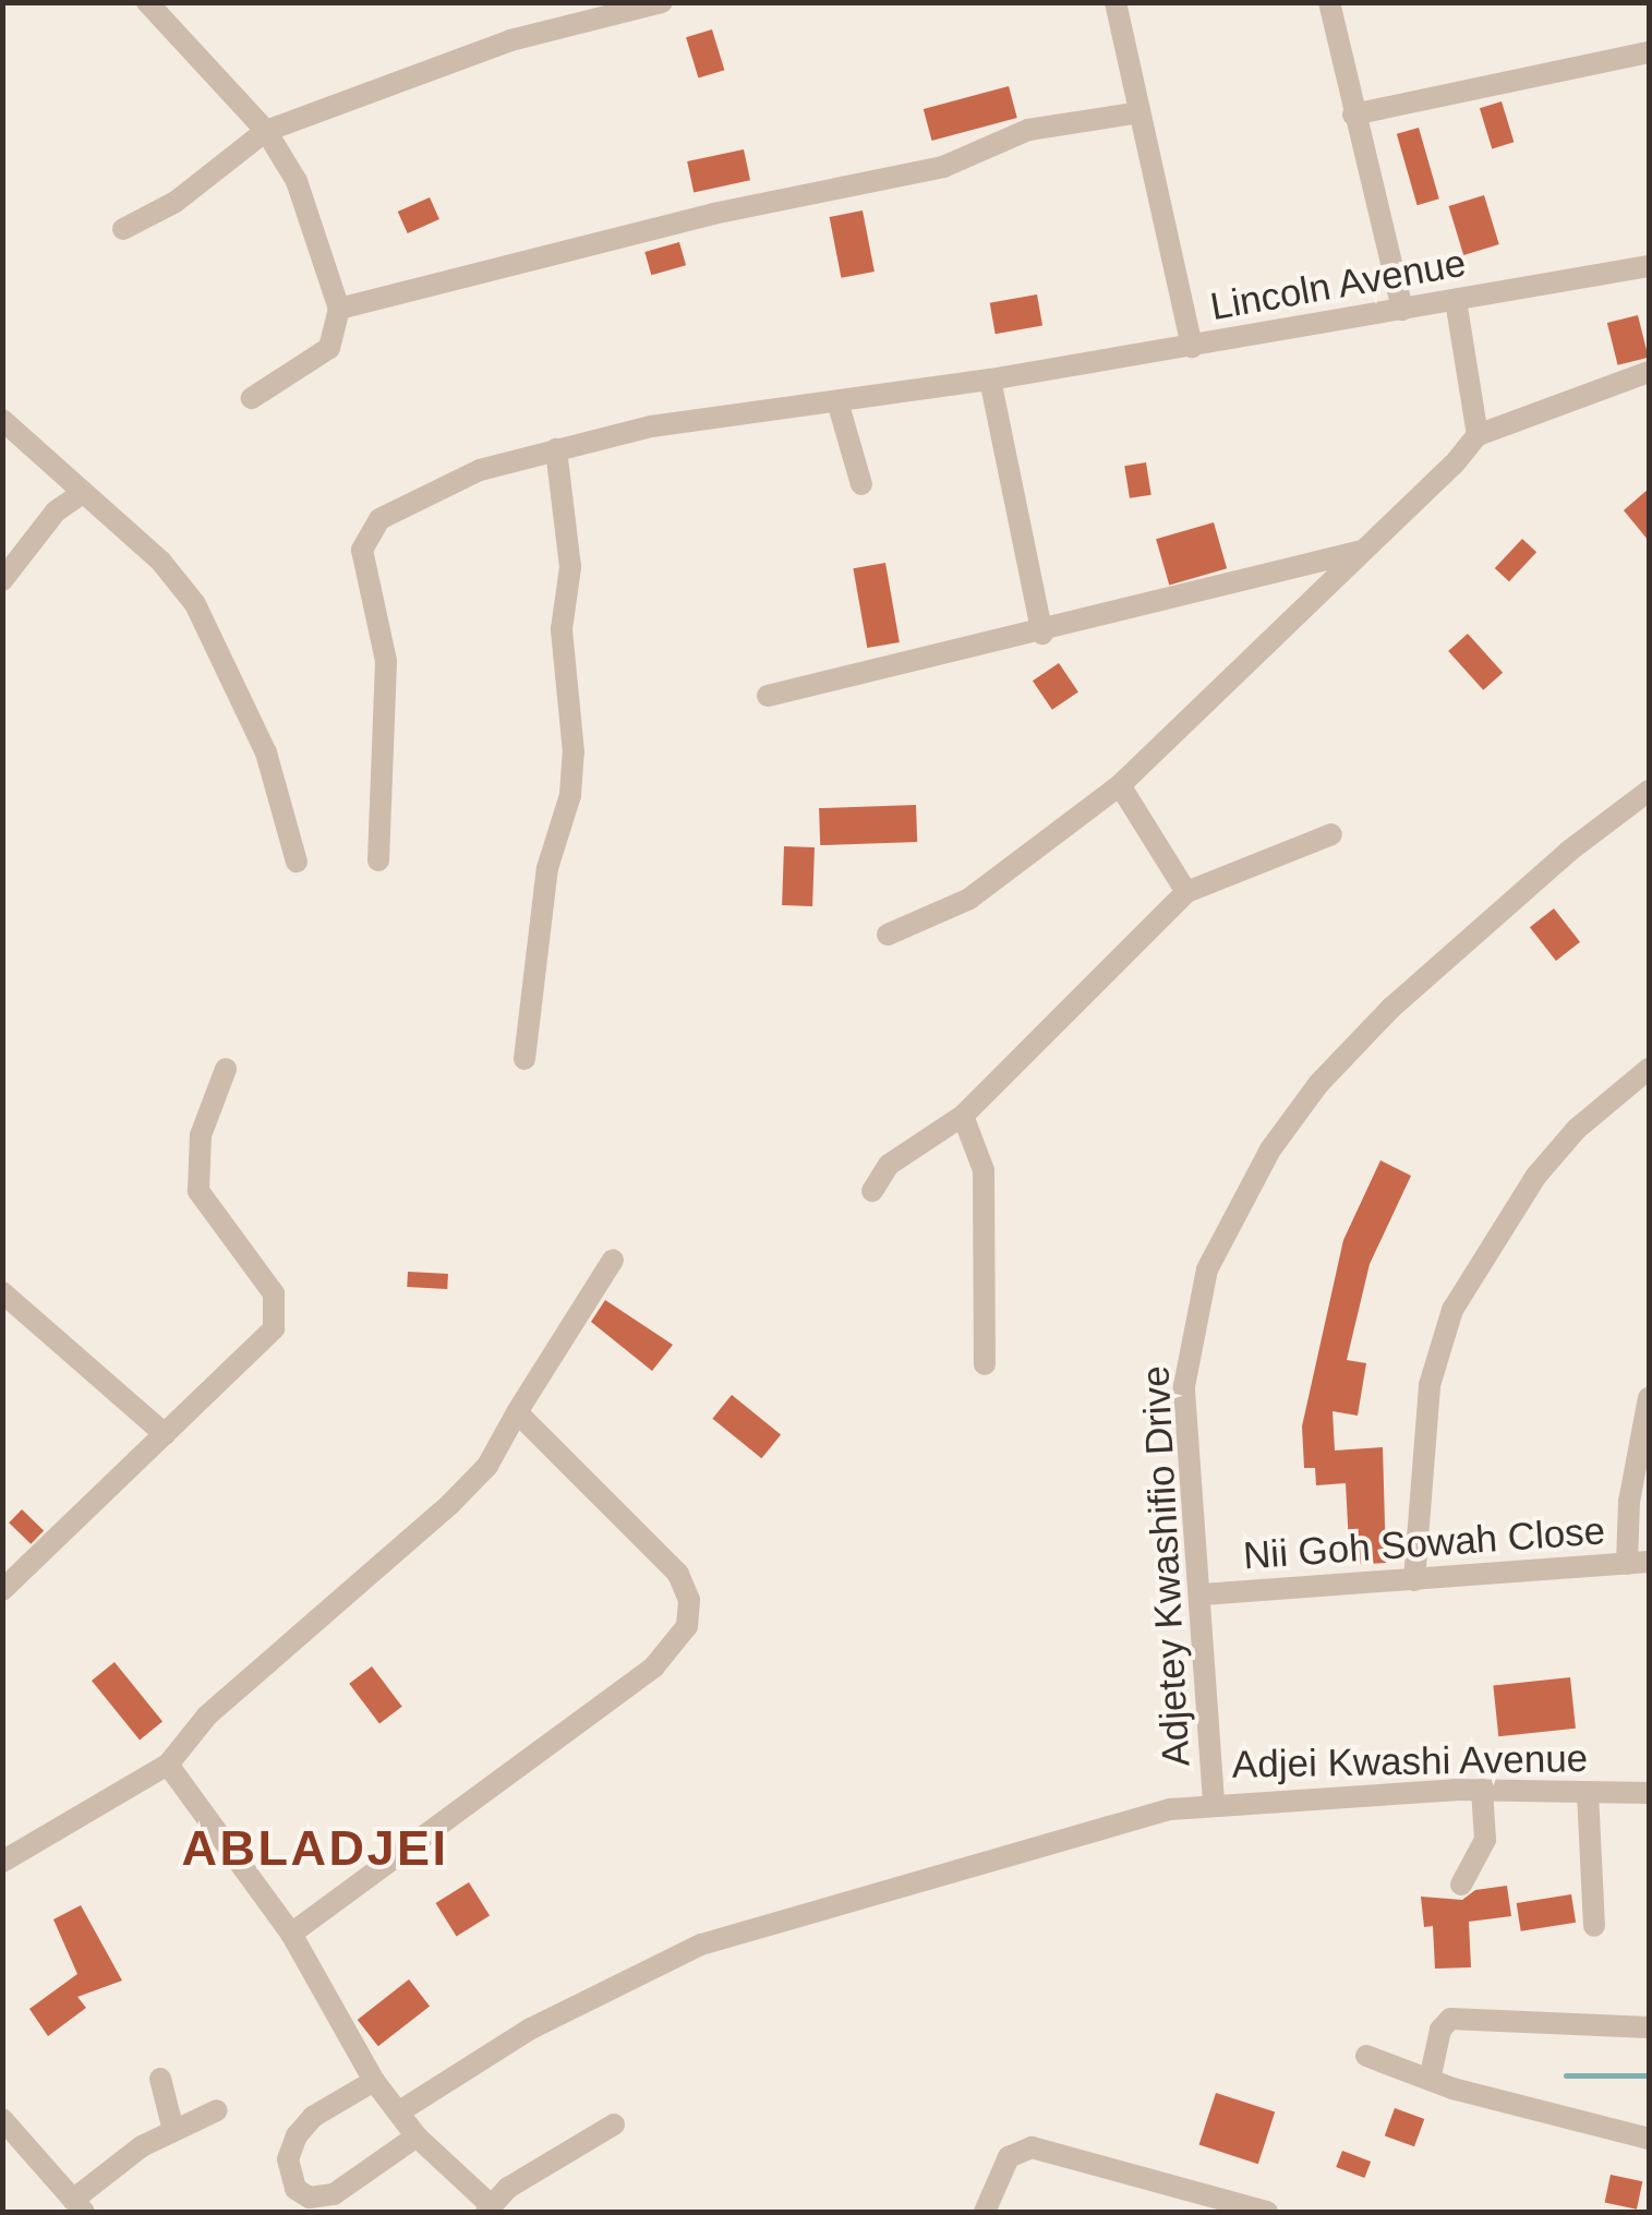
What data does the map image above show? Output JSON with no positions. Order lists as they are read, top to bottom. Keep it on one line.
{"streets":{"street":["Lincoln Avenue","Nii Goh Sowah Close","Adjetey Kwashifio Drive","Adjei Kwashi Avenue"]},"crossings":[["Nii Goh Sowah Close","Adjetey Kwashifio Drive"],["Adjetey Kwashifio Drive","Adjei Kwashi Avenue"]],"districts":["ABLADJEI"]}
